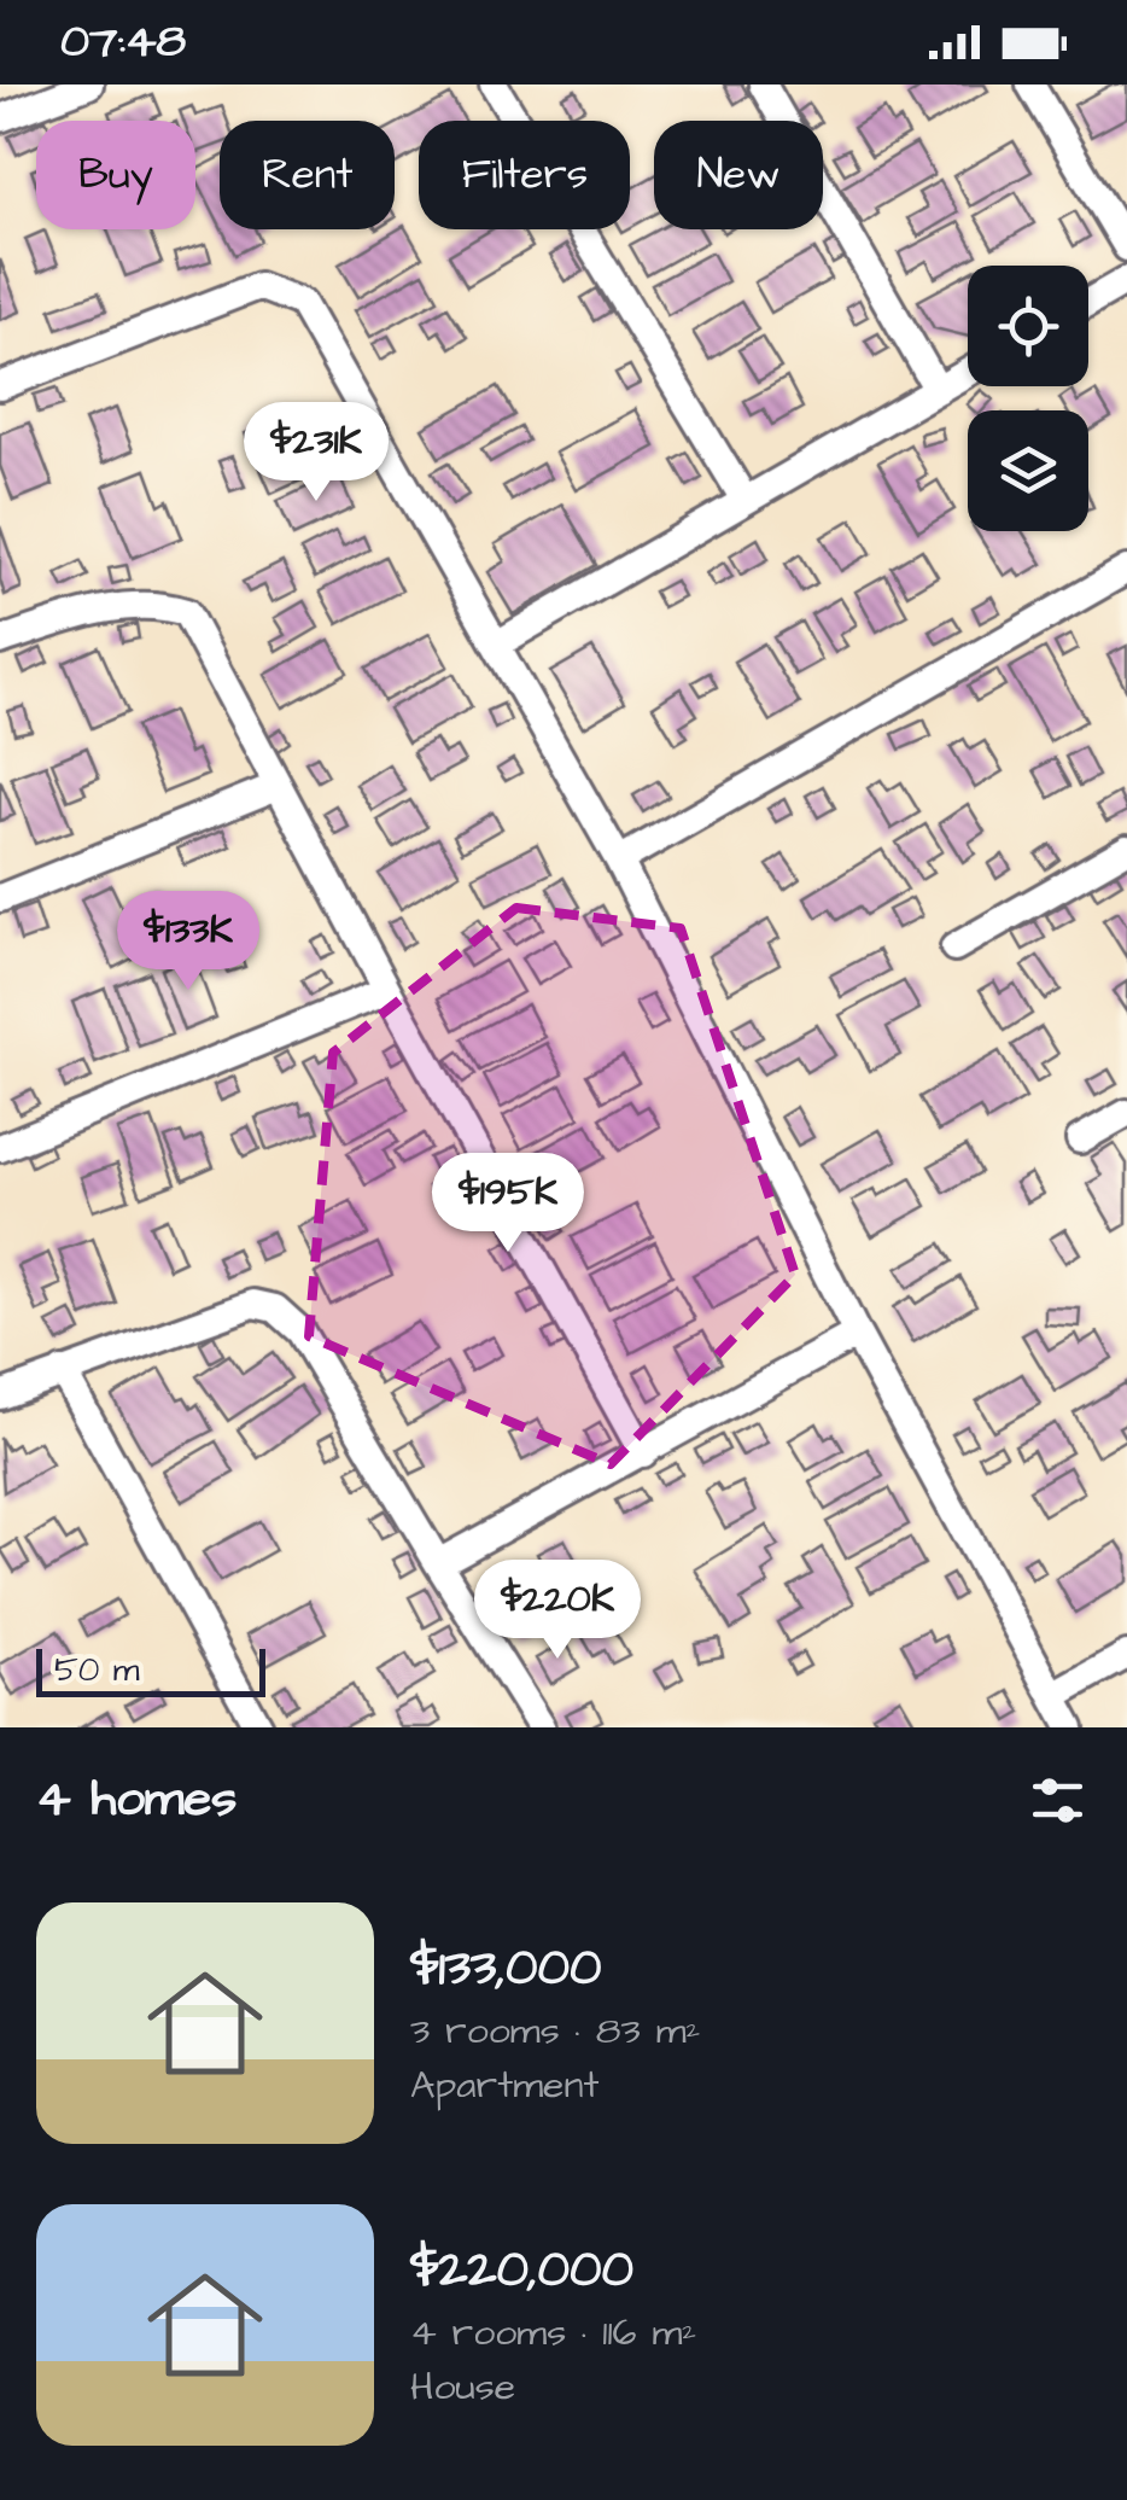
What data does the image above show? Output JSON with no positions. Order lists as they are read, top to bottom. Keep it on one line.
{"scale_bar":"50 m","page":{"status":"07:48","chip":["Buy","Rent","Filters","New"],"price":["$231K","$133K","$195K","$220K"],"scale":"50 m","heading":"4 homes","list":[{"name":"$133,000","note":"3 rooms · 83 m² · Apartment"},{"name":"$220,000","note":"4 rooms · 116 m² · House"}]}}
